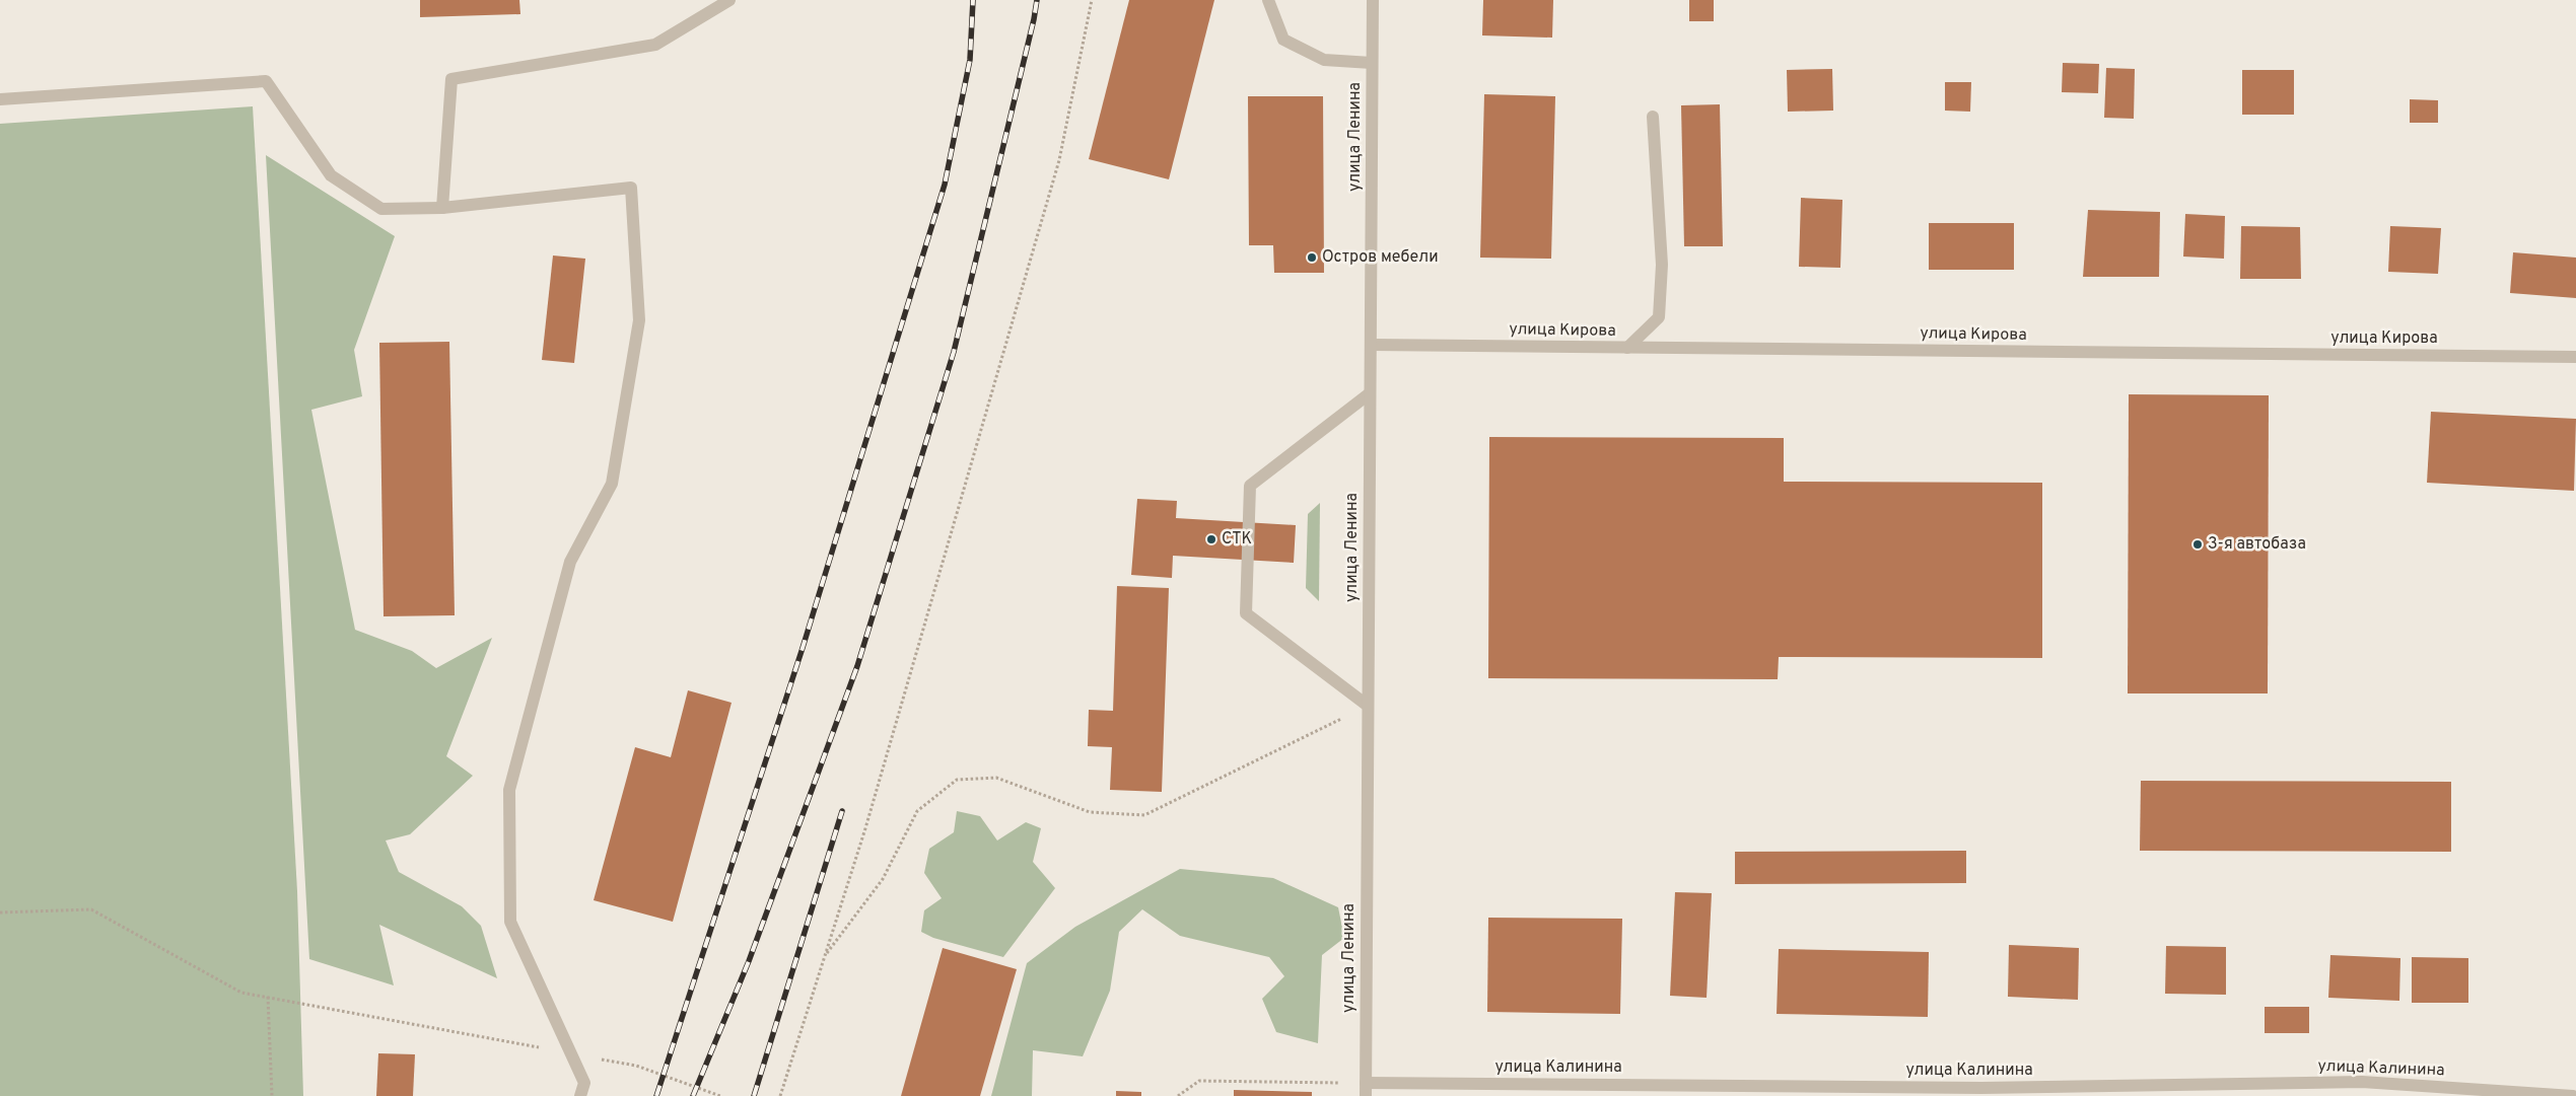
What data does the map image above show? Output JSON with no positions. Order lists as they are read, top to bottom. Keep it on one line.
{"streets":{"street":["улица Ленина","улица Кирова","улица Калинина"]},"crossings":[["улица Ленина","улица Кирова"],["улица Ленина","улица Калинина"]],"places":["Остров мебели","СТК","3-я автобаза"]}
